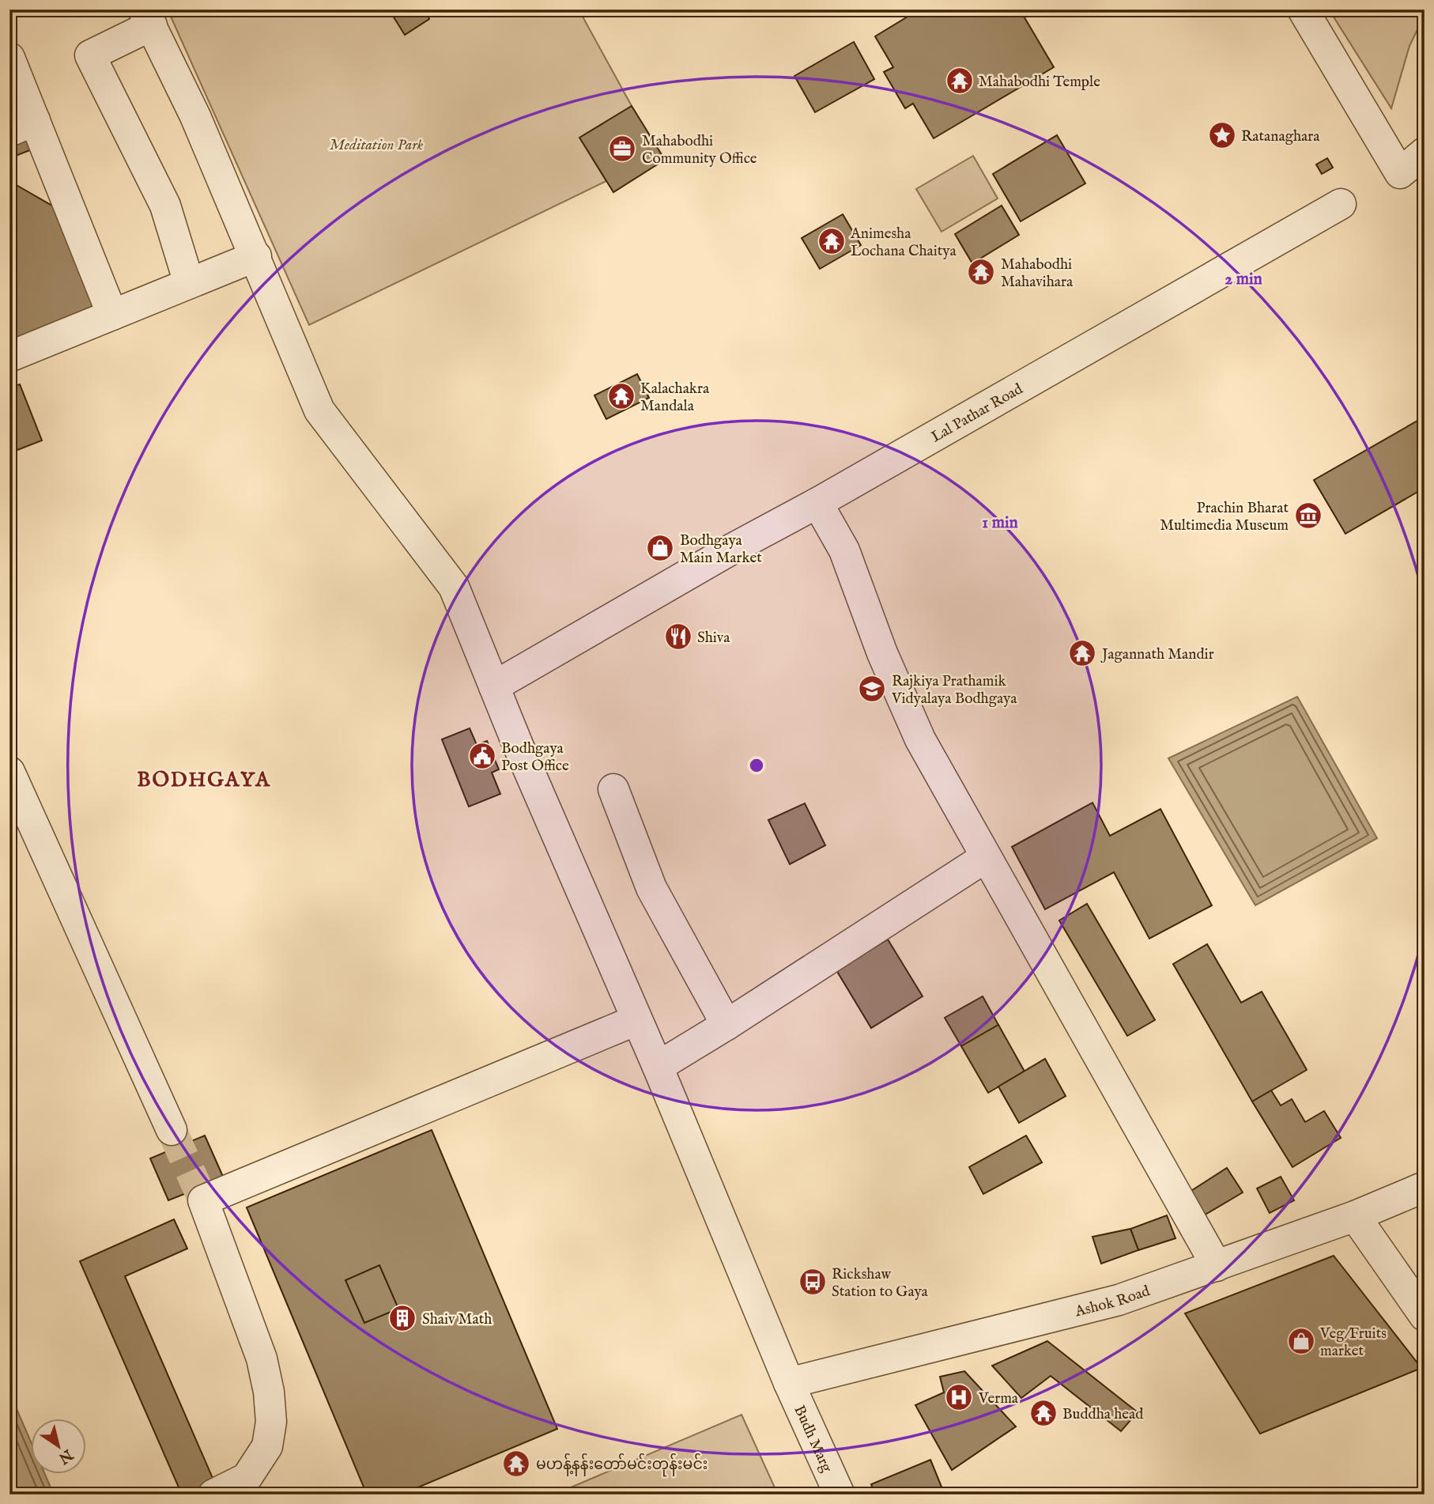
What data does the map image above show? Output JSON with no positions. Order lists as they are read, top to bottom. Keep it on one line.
{"streets":{"street":["Lal Pathar Road","Ashok Road","Budh Marg"]},"crossings":[["Lal Pathar Road","Budh Marg"],["Ashok Road","Budh Marg"]],"districts":["BODHGAYA"],"parks":["Meditation Park"],"places":{"temple":["Mahabodhi Temple","Animesha Lochana Chaitya","Mahabodhi Mahavihara","Kalachakra Mandala","Jagannath Mandir","Buddha head","မဟန့်နန်းတော်မင်းတုန်းမင်း"],"place":["Ratanaghara"],"office":["Mahabodhi Community Office"],"museum":["Prachin Bharat Multimedia Museum"],"shop":["Bodhgaya Main Market","Veg/Fruits market"],"restaurant":["Shiva"],"school or university":["Rajkiya Prathamik Vidyalaya Bodhgaya"],"public building":["Bodhgaya Post Office"],"bus stop":["Rickshaw Station to Gaya"],"building":["Shaiv Math"],"hospital":["Verma"]},"north":"bottom right","rings":["2 min","1 min"]}
